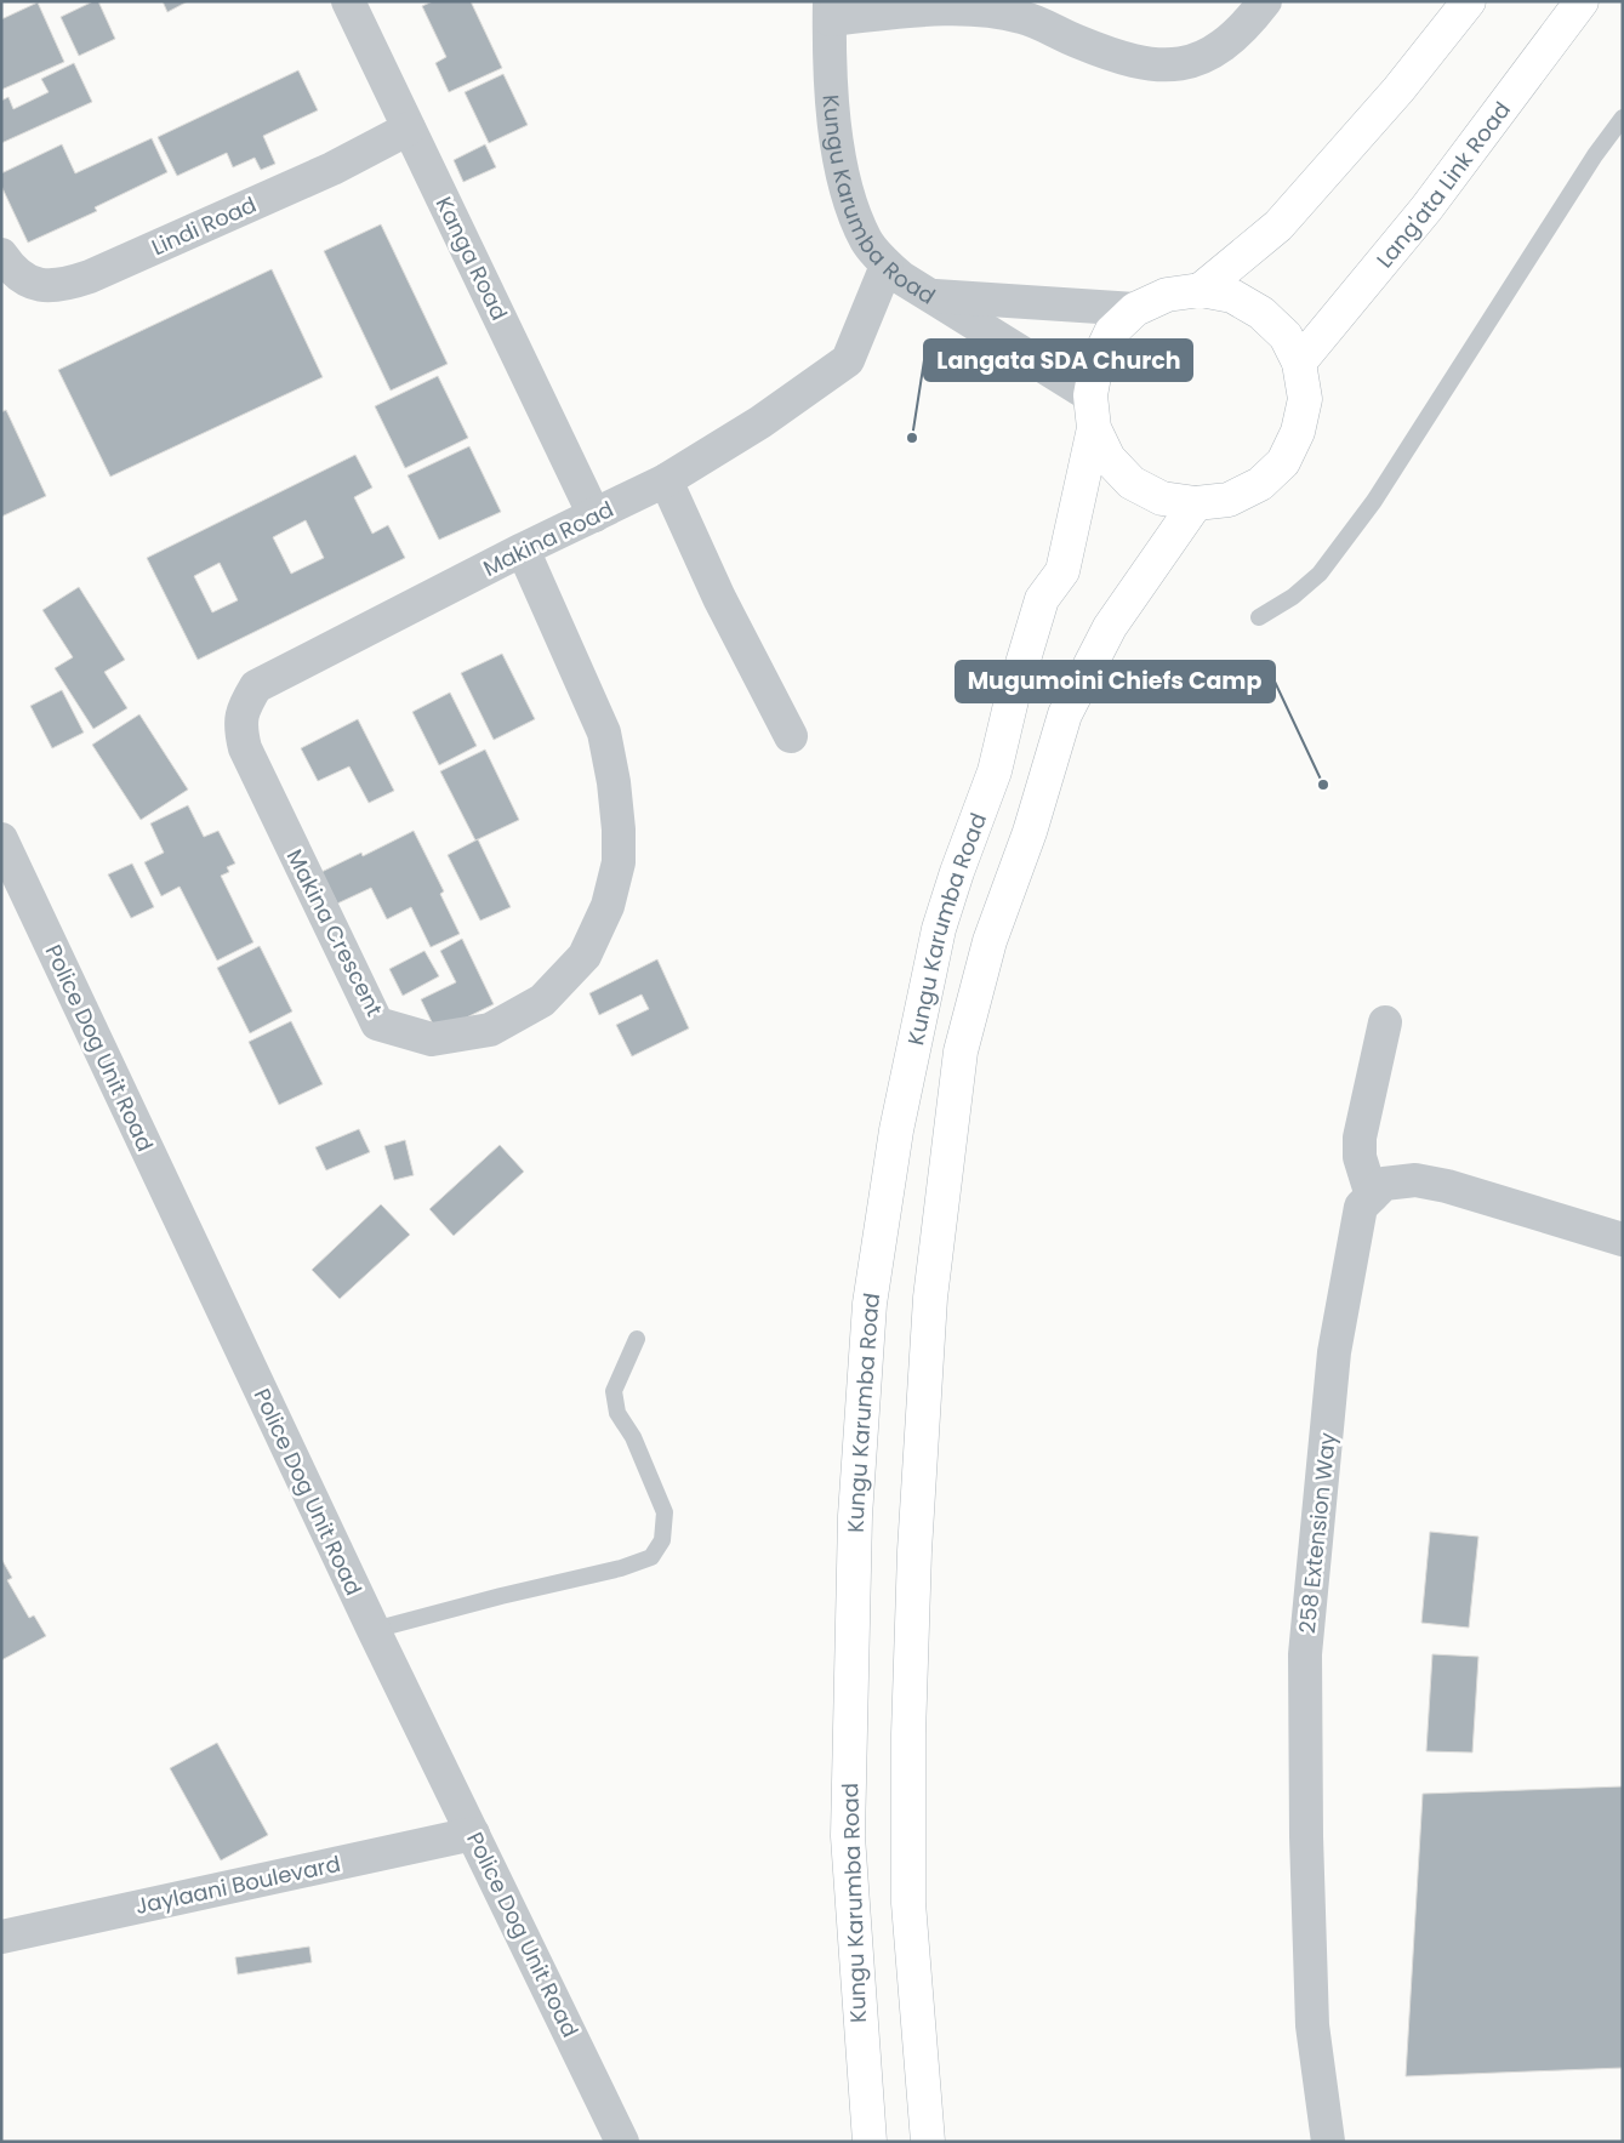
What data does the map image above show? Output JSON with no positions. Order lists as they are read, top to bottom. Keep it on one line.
{"streets":{"main road":["Lang'ata Link Road","Kungu Karumba Road"],"street":["Lindi Road","Kanga Road","Makina Road","Makina Crescent","Police Dog Unit Road","258 Extension Way","Jaylaani Boulevard"]},"crossings":[["Lang'ata Link Road","Kungu Karumba Road"],["Kungu Karumba Road","Makina Road"],["Lindi Road","Kanga Road"],["Kanga Road","Makina Road"],["Makina Road","Makina Crescent"],["Police Dog Unit Road","Jaylaani Boulevard"]],"places":["Langata SDA Church","Mugumoini Chiefs Camp"]}
